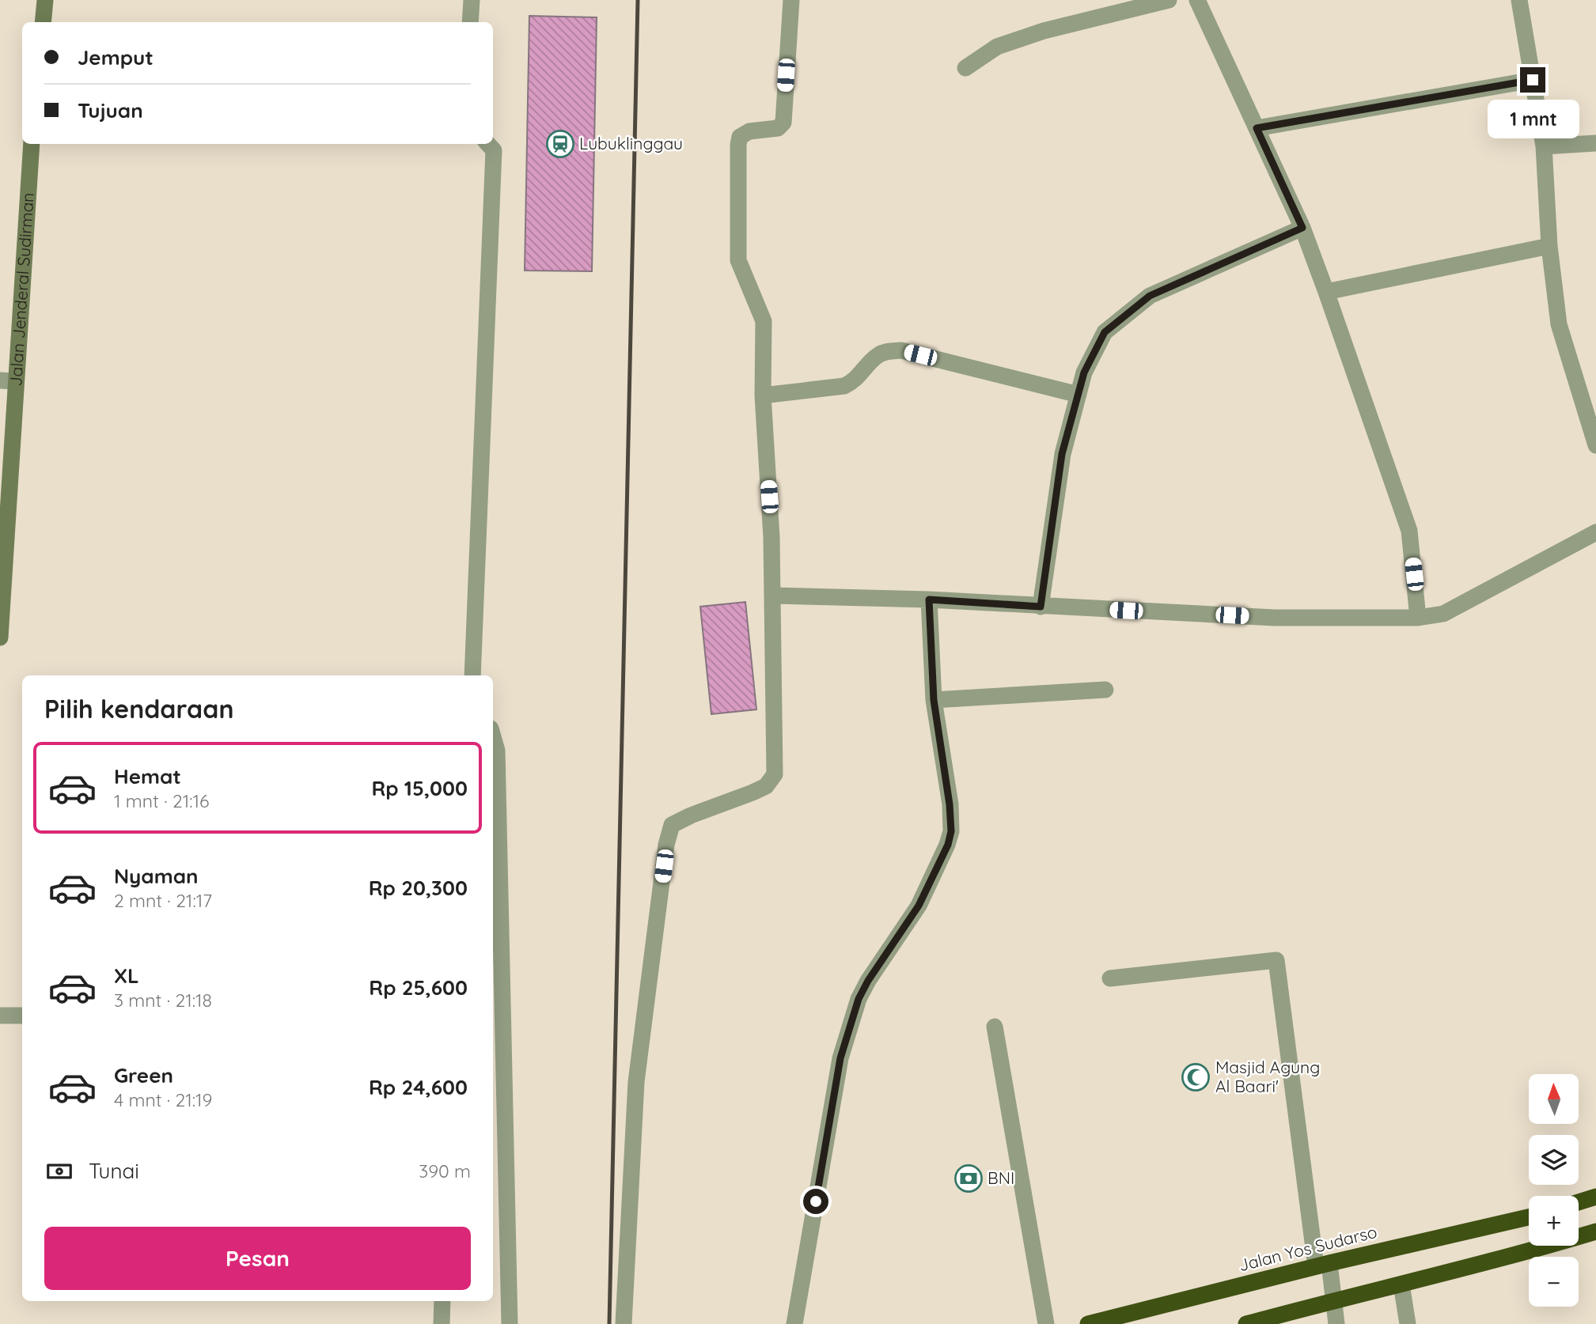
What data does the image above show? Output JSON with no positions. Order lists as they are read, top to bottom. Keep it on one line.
{"streets":{"highway":["Jalan Yos Sudarso"],"street":["Jalan Jenderal Sudirman"]},"places":{"station":["Lubuklinggau"],"mosque":["Masjid Agung Al Baari'"],"bank":["BNI"]},"north":"top","page":{"banner":["Jemput","Tujuan"],"bubble":"1 mnt","heading":"Pilih kendaraan","list":[{"name":"Hemat","note":"1 mnt · 21:16","value":"Rp 15,000"},{"name":"Nyaman","note":"2 mnt · 21:17","value":"Rp 20,300"},{"name":"XL","note":"3 mnt · 21:18","value":"Rp 25,600"},{"name":"Green","note":"4 mnt · 21:19","value":"Rp 24,600"}],"map_buttons":["+","−"],"pay":["Tunai","390 m"],"buttons":"Pesan"}}
